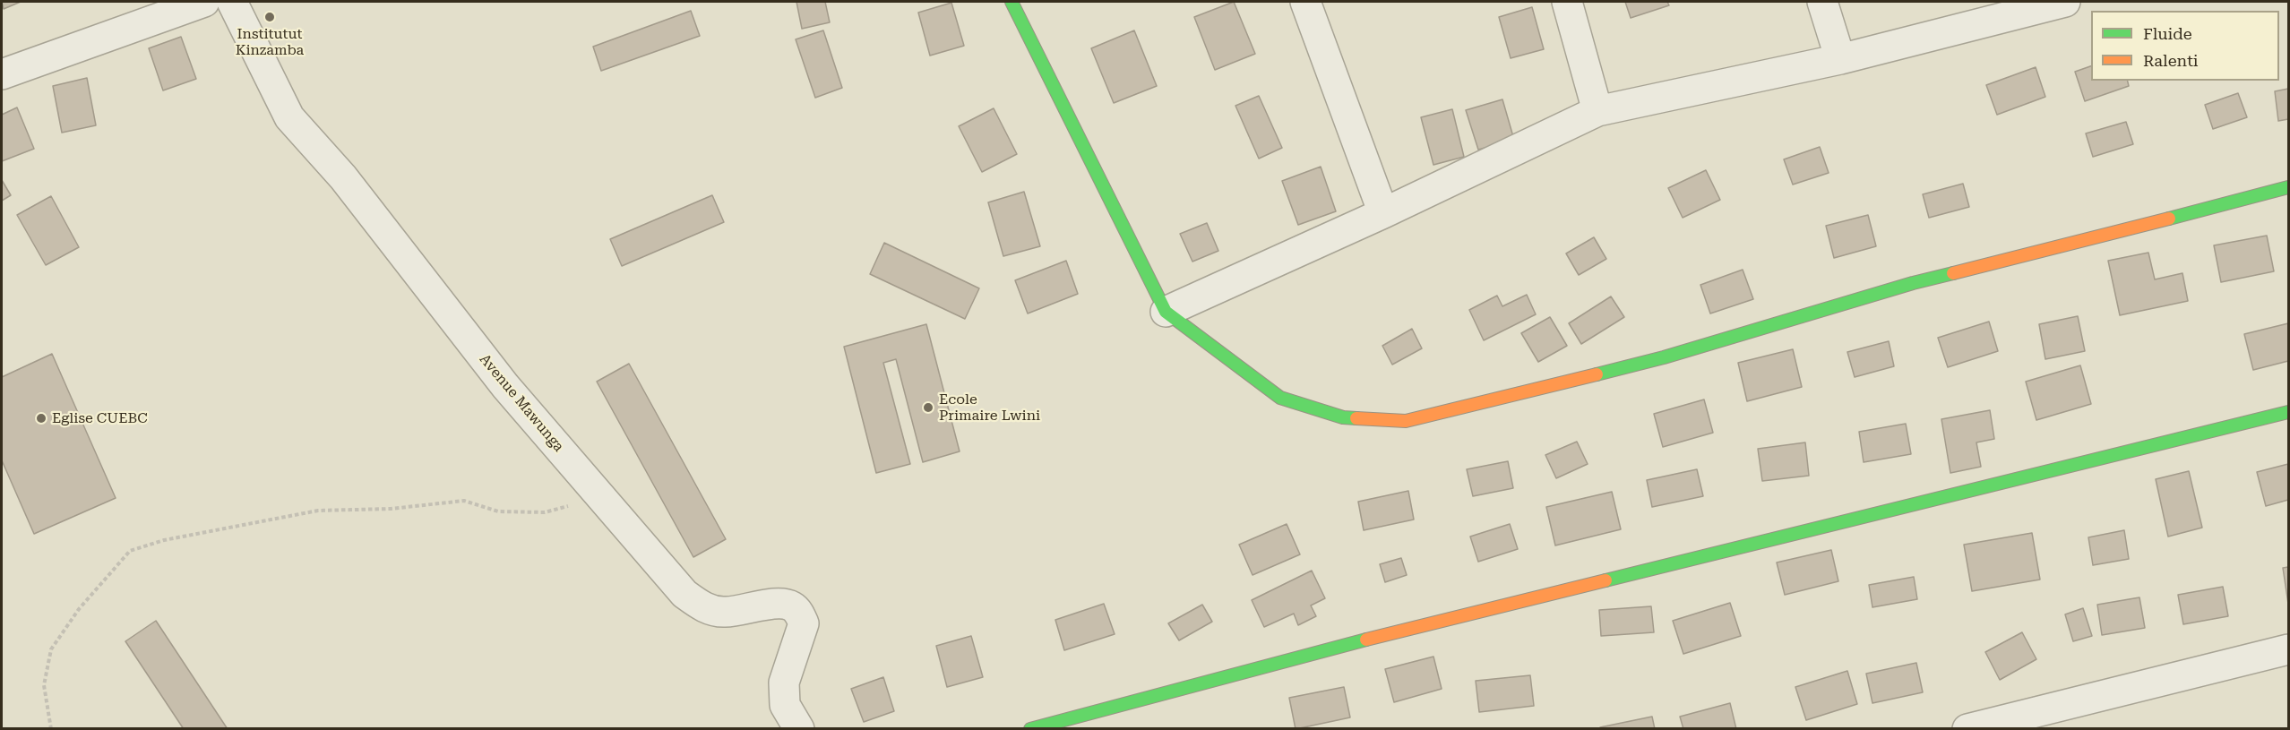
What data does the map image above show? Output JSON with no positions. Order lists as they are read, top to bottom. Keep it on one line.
{"streets":{"street":["Avenue Mawunga"]},"places":["Institutut Kinzamba","Ecole Primaire Lwini","Eglise CUEBC"],"legend":["Fluide","Ralenti"]}
